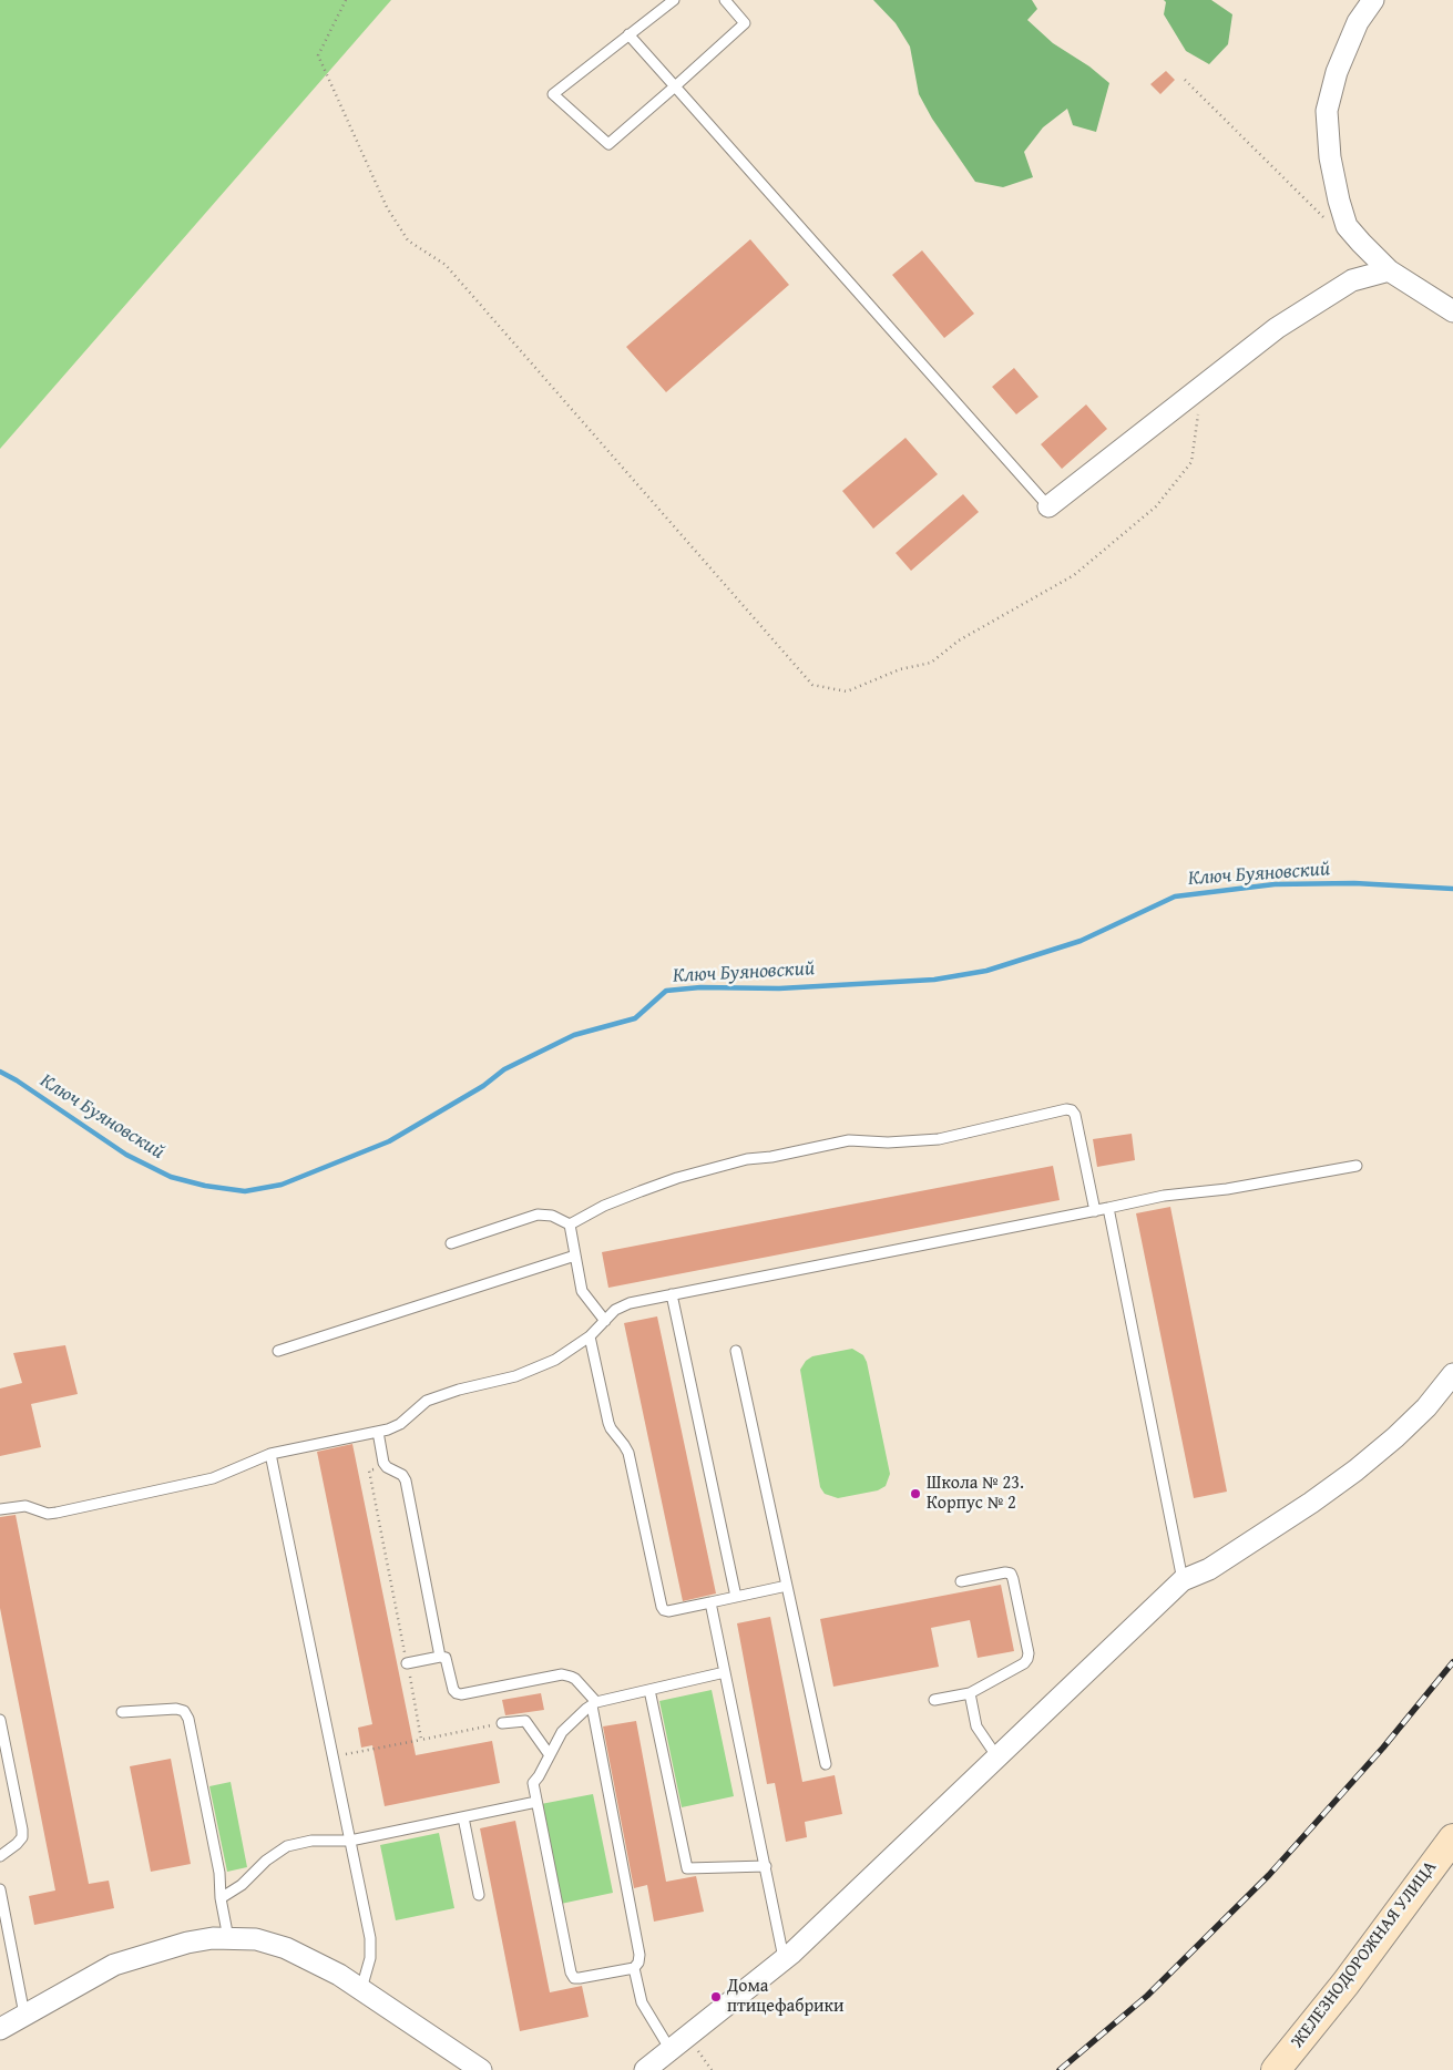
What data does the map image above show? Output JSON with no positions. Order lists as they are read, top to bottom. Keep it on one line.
{"streets":{"main road":["ЖЕЛЕЗНОДОРОЖНАЯ УЛИЦА"]},"water":["Ключ Буяновский"],"places":["Школа № 23. Корпус № 2","Дома птицефабрики"]}
